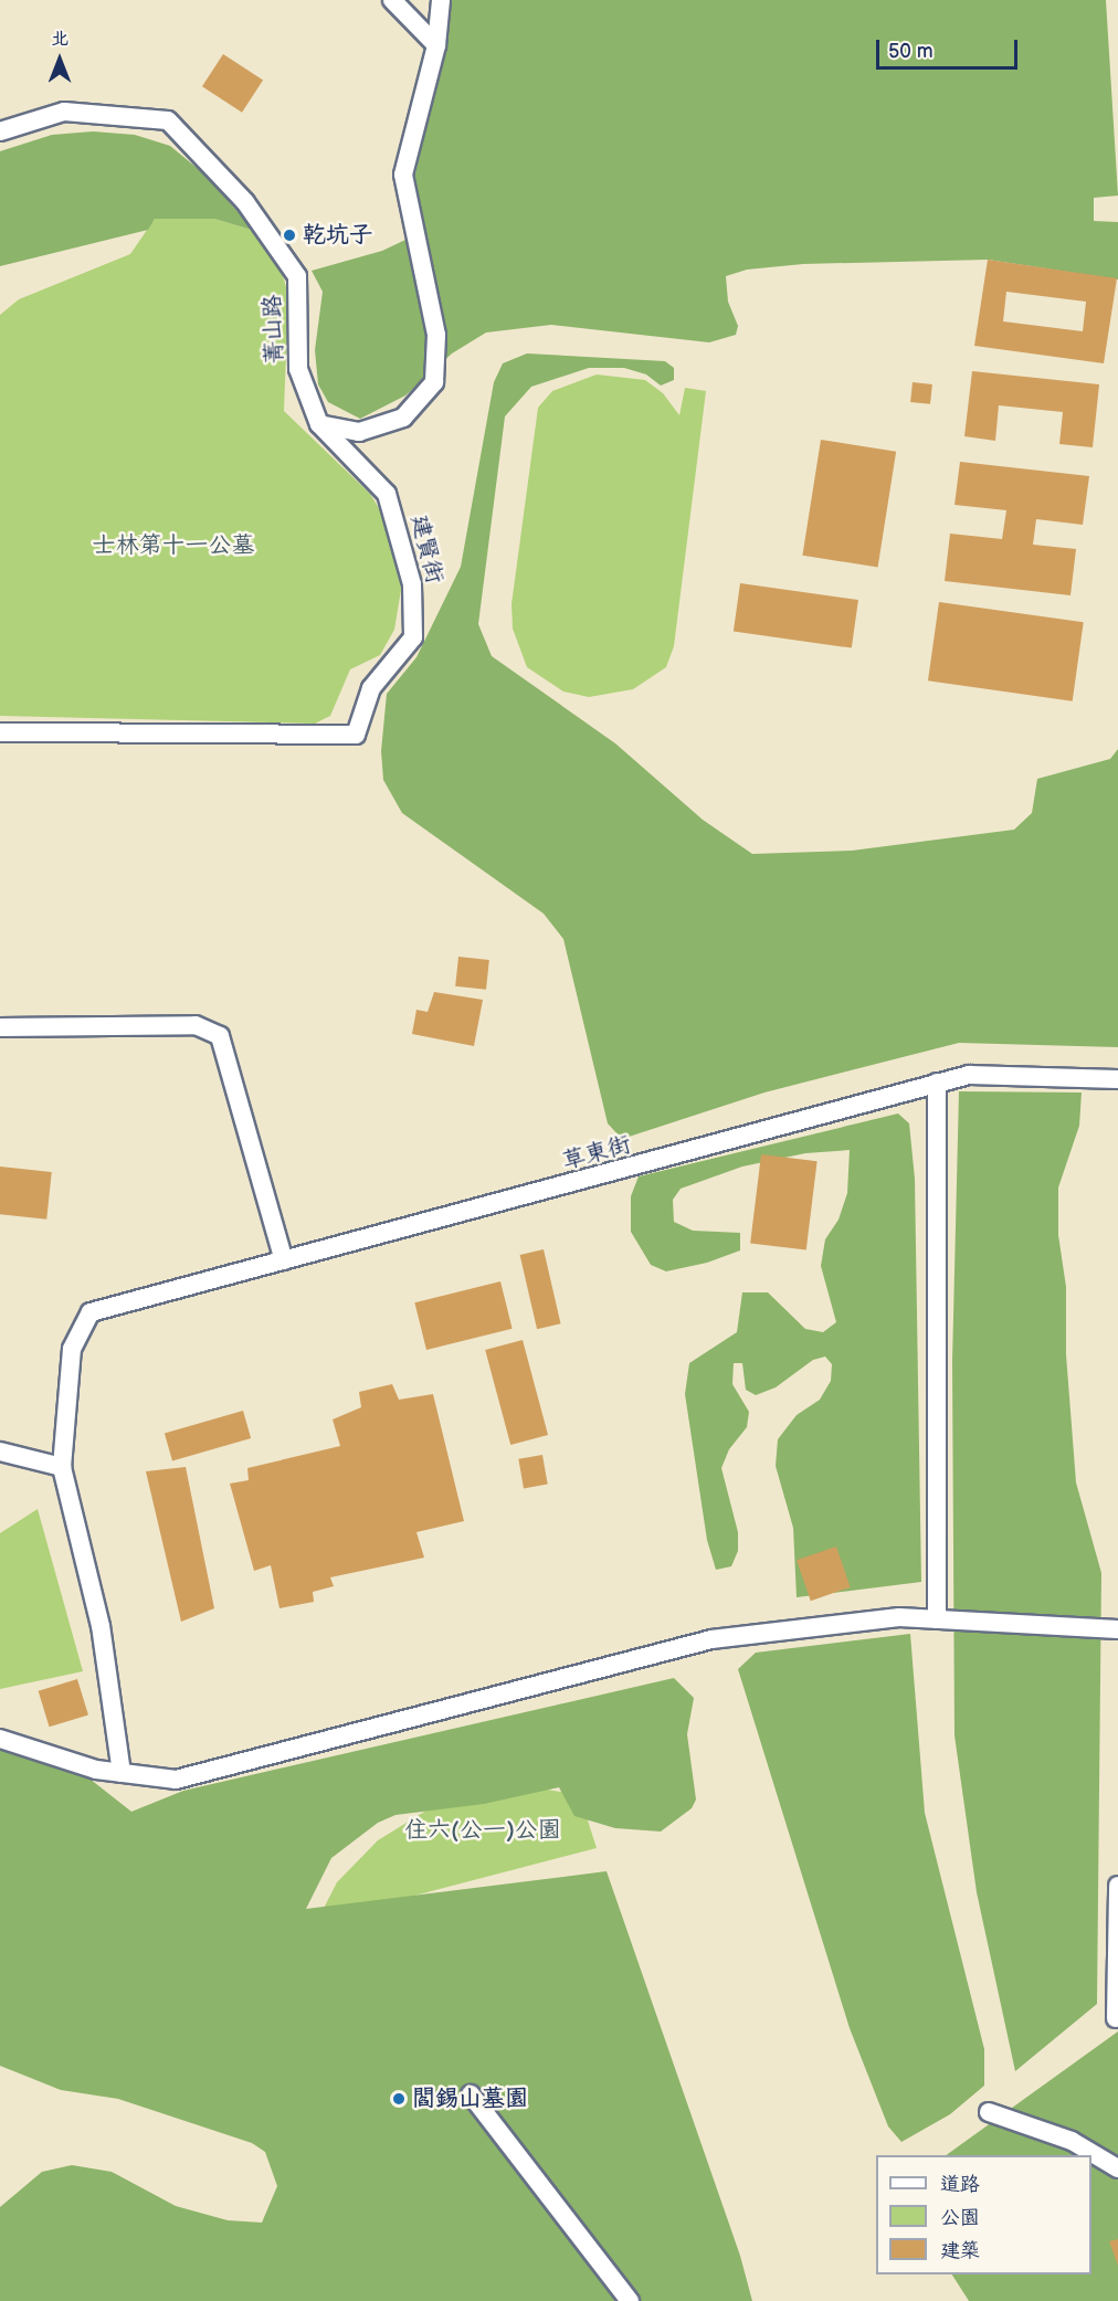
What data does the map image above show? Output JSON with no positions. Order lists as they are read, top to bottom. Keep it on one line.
{"streets":{"street":["菁山路","建賢街","草東街"]},"crossings":[["菁山路","建賢街"]],"parks":["士林第十一公墓","住六(公一)公園"],"places":["乾坑子","閻錫山墓園"],"legend":["道路","公園","建築"],"scale_bar":"50 m","north":"top"}
